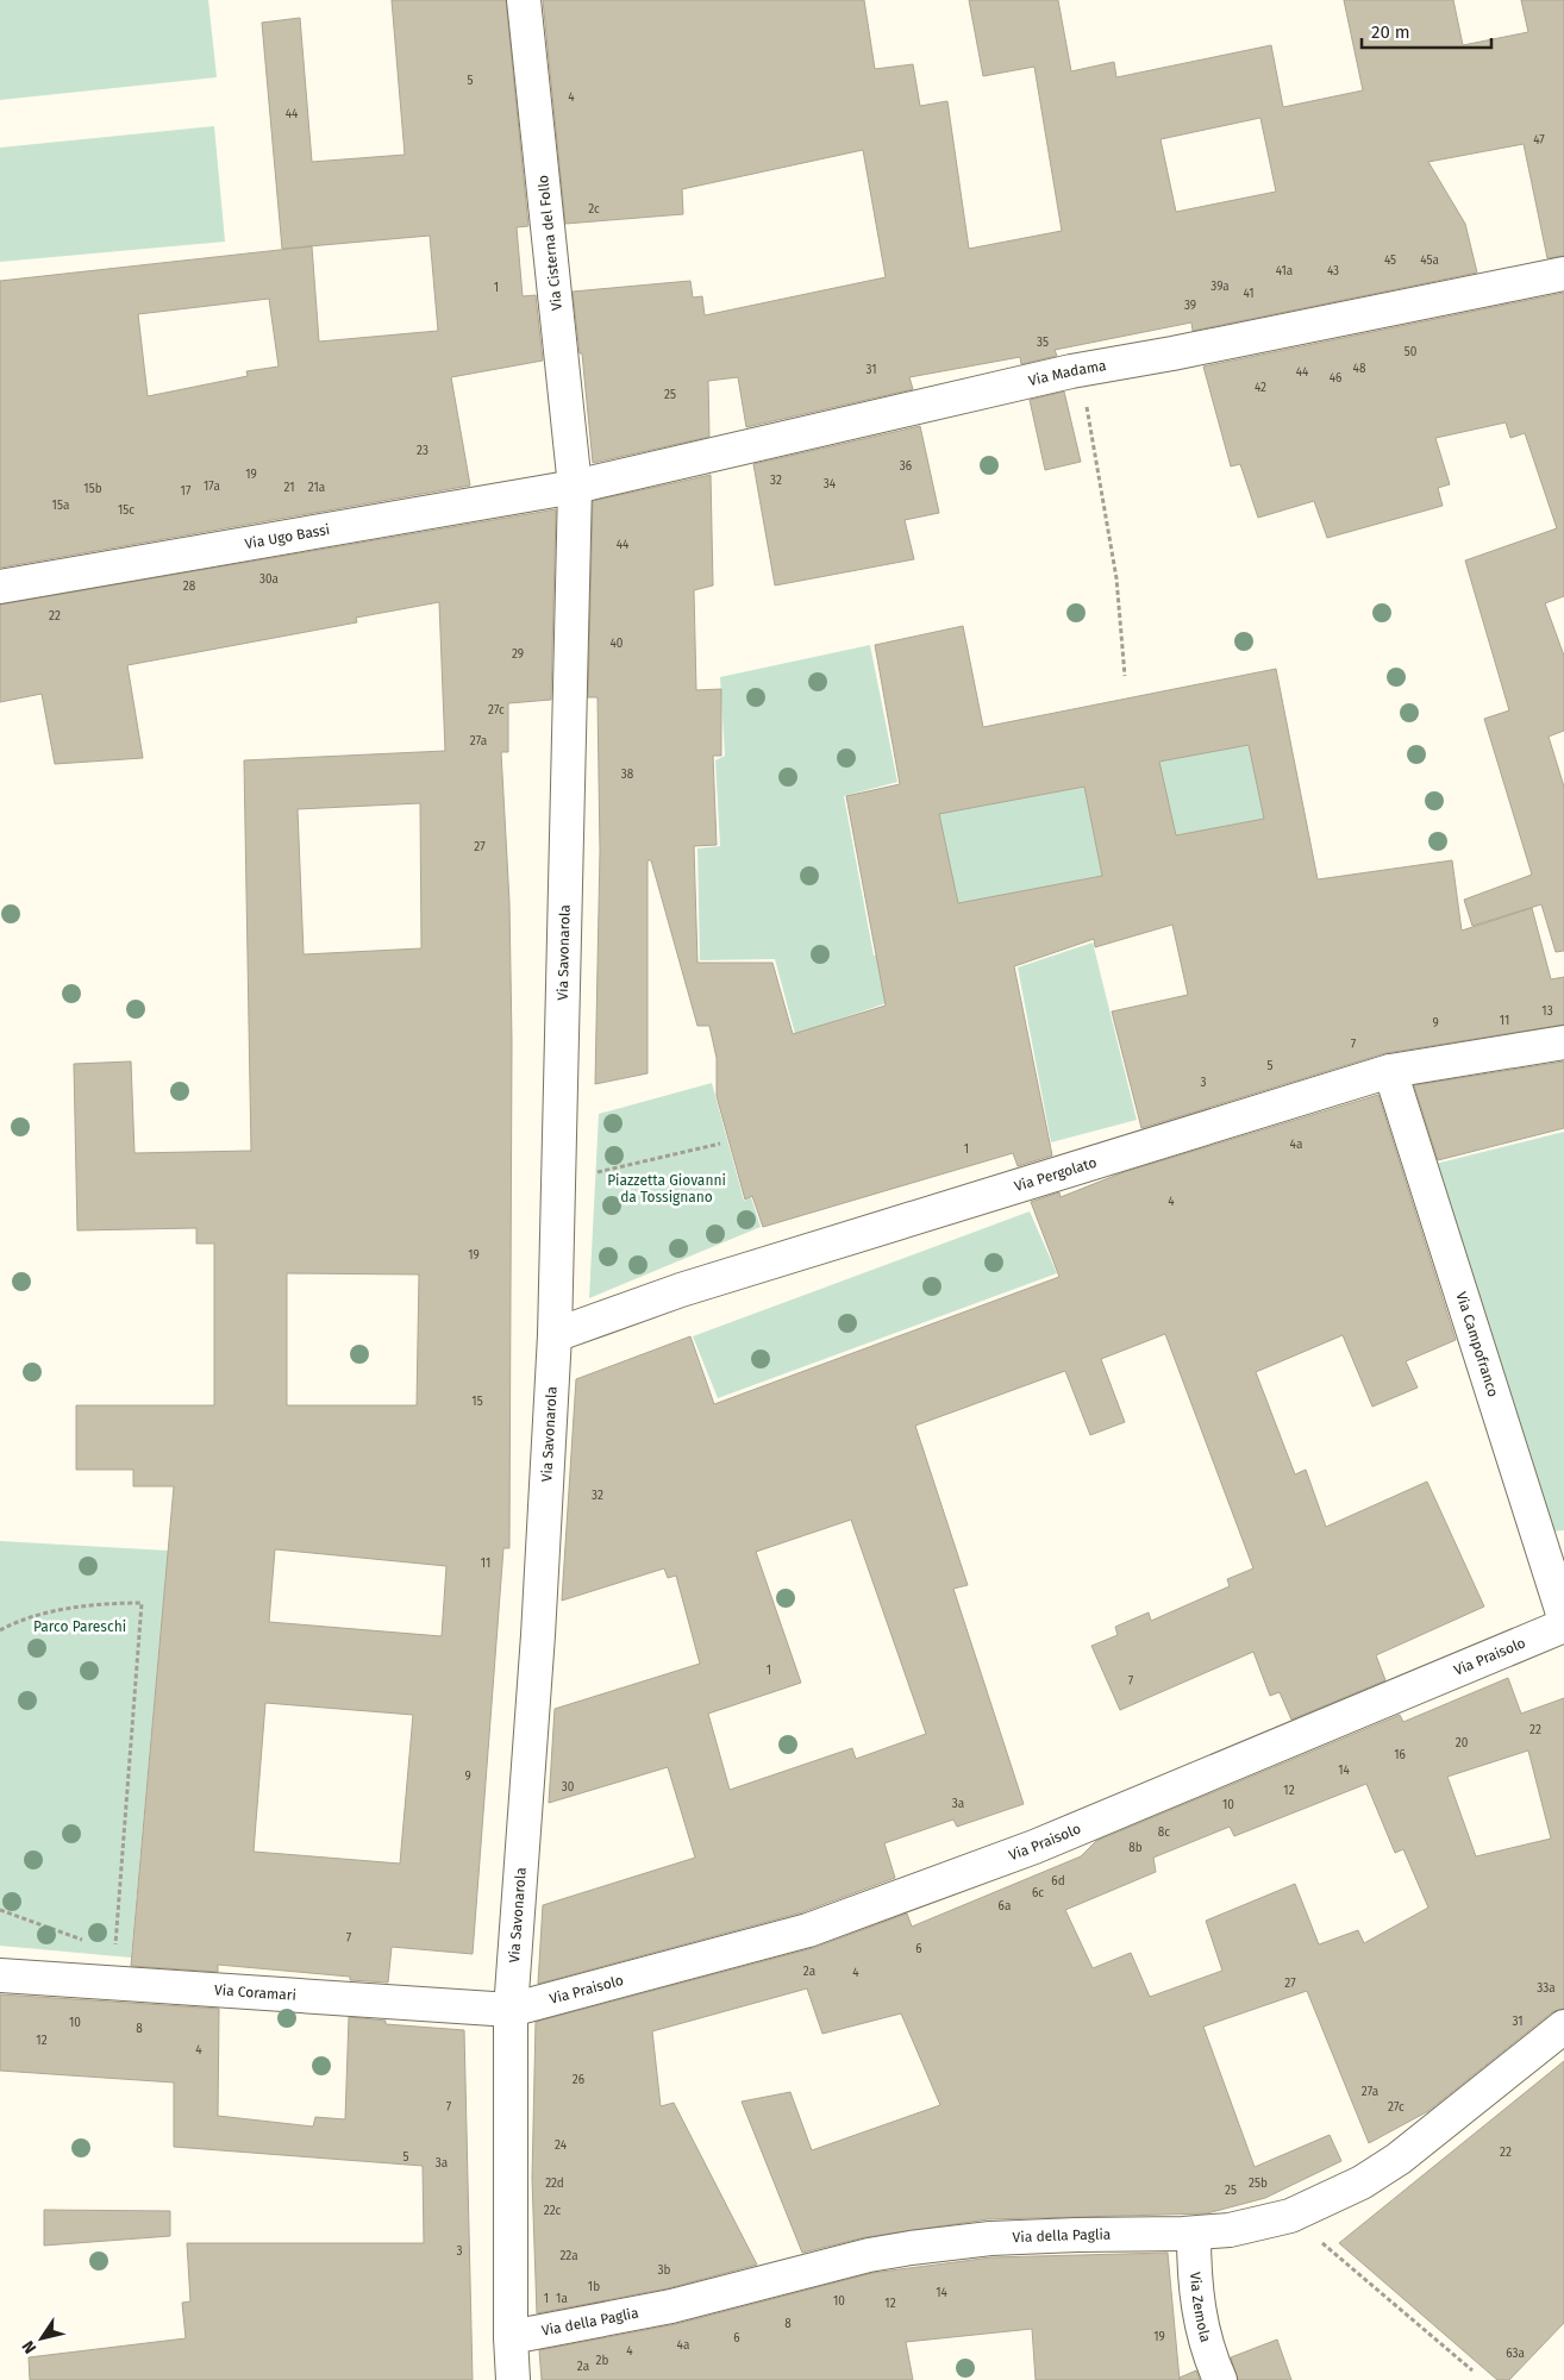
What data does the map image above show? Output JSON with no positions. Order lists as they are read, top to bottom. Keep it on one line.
{"streets":{"street":["Via Cisterna del Follo","Via Madama","Via Ugo Bassi","Via Savonarola","Via Pergolato","Via Campofranco","Via Praisolo","Via Coramari","Via della Paglia","Via Zemola"]},"crossings":[["Via Cisterna del Follo","Via Madama"],["Via Cisterna del Follo","Via Ugo Bassi"],["Via Cisterna del Follo","Via Savonarola"],["Via Madama","Via Ugo Bassi"],["Via Madama","Via Savonarola"],["Via Ugo Bassi","Via Savonarola"],["Via Savonarola","Via Pergolato"],["Via Savonarola","Via Praisolo"],["Via Savonarola","Via Coramari"],["Via Savonarola","Via della Paglia"],["Via Pergolato","Via Campofranco"],["Via Praisolo","Via Coramari"],["Via della Paglia","Via Zemola"]],"parks":["Piazzetta Giovanni da Tossignano","Parco Pareschi"],"house_numbers":["5","4","44","47","2c","45","45a","41a","43","39a","1","41","39","35","50","48","31","44","46","42","25","23","36","19","32","34","17a","21","21a","15b","17","15a","15c","44","30a","28","22","40","29","27c","27a","38","27","13","11","9","7","5","3","4a","1","4","19","15","32","11","1","7","22","20","16","14","9","30","12","3a","10","8c","8b","6d","6c","6a","7","6","2a","4","27","33a","31","10","8","12","4","26","27a","7","27c","24","22","5","3a","22d","25b","25","22c","3","22a","3b","1b","14","1","1a","10","12","8","19","6","4a","4","63a","2b","2a"],"scale_bar":"20 m","north":"bottom left"}
